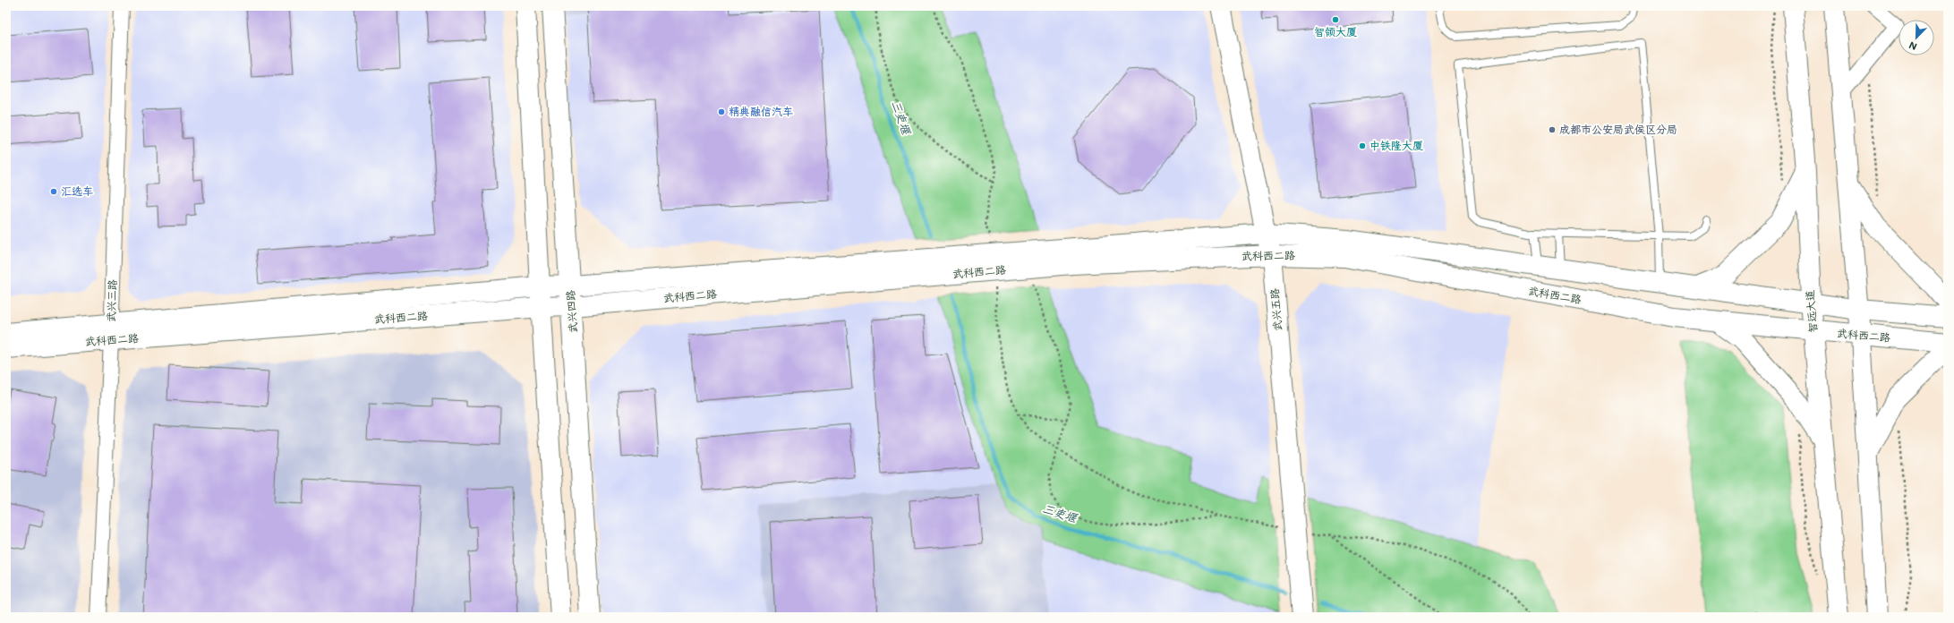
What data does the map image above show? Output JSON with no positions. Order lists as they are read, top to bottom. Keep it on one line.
{"streets":{"street":["武科西二路","武兴三路","武兴五路","武兴四路","智远大道"]},"crossings":[["武科西二路","武兴三路"],["武科西二路","武兴五路"],["武科西二路","武兴四路"],["武科西二路","智远大道"]],"water":["三吏堰"],"places":["智领大厦","精典融信汽车","成都市公安局武侯区分局","中铁隆大厦","汇选车"],"north":"bottom left"}
